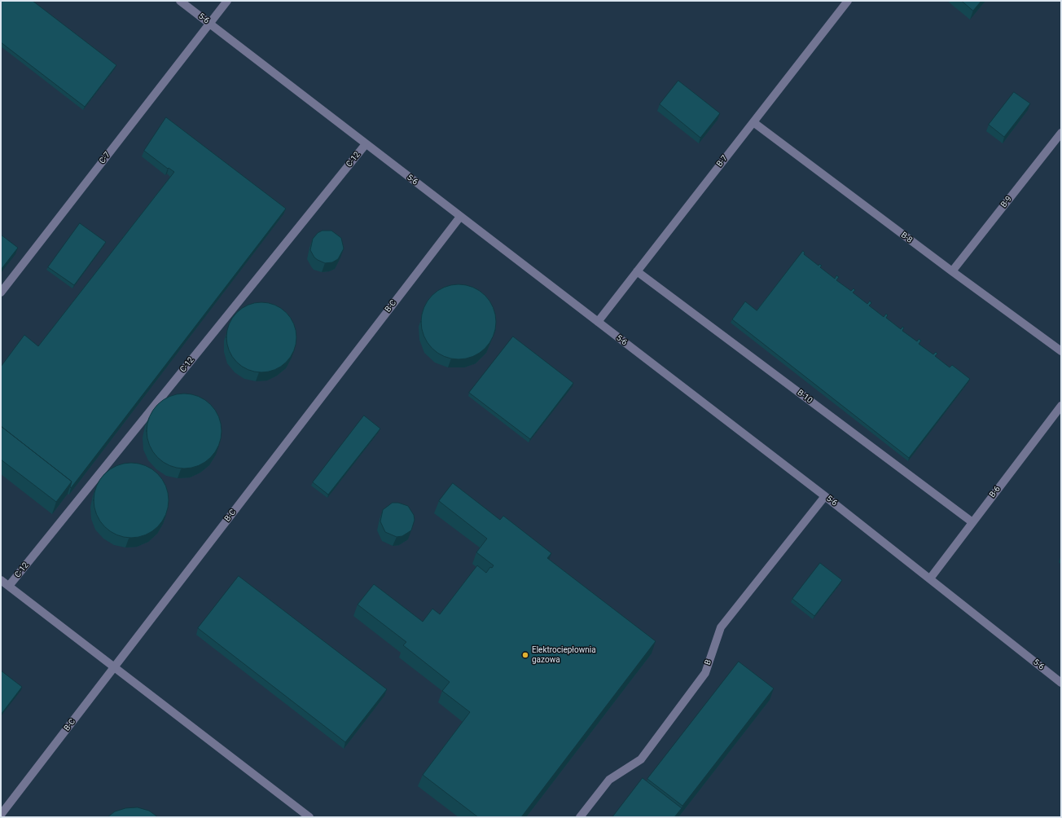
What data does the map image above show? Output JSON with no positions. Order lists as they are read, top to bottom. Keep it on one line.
{"streets":{"lane":["5-6","C-7","C-12","B-7","B-9","B-8","B-C","B-10","B-6","B"]},"crossings":[["5-6","C-7"],["5-6","C-12"],["5-6","B-7"],["5-6","B-C"],["5-6","B-6"],["5-6","B"],["B-7","B-8"],["B-7","B-10"],["B-9","B-8"],["B-10","B-6"]],"places":["Elektrociepłownia gazowa"]}
